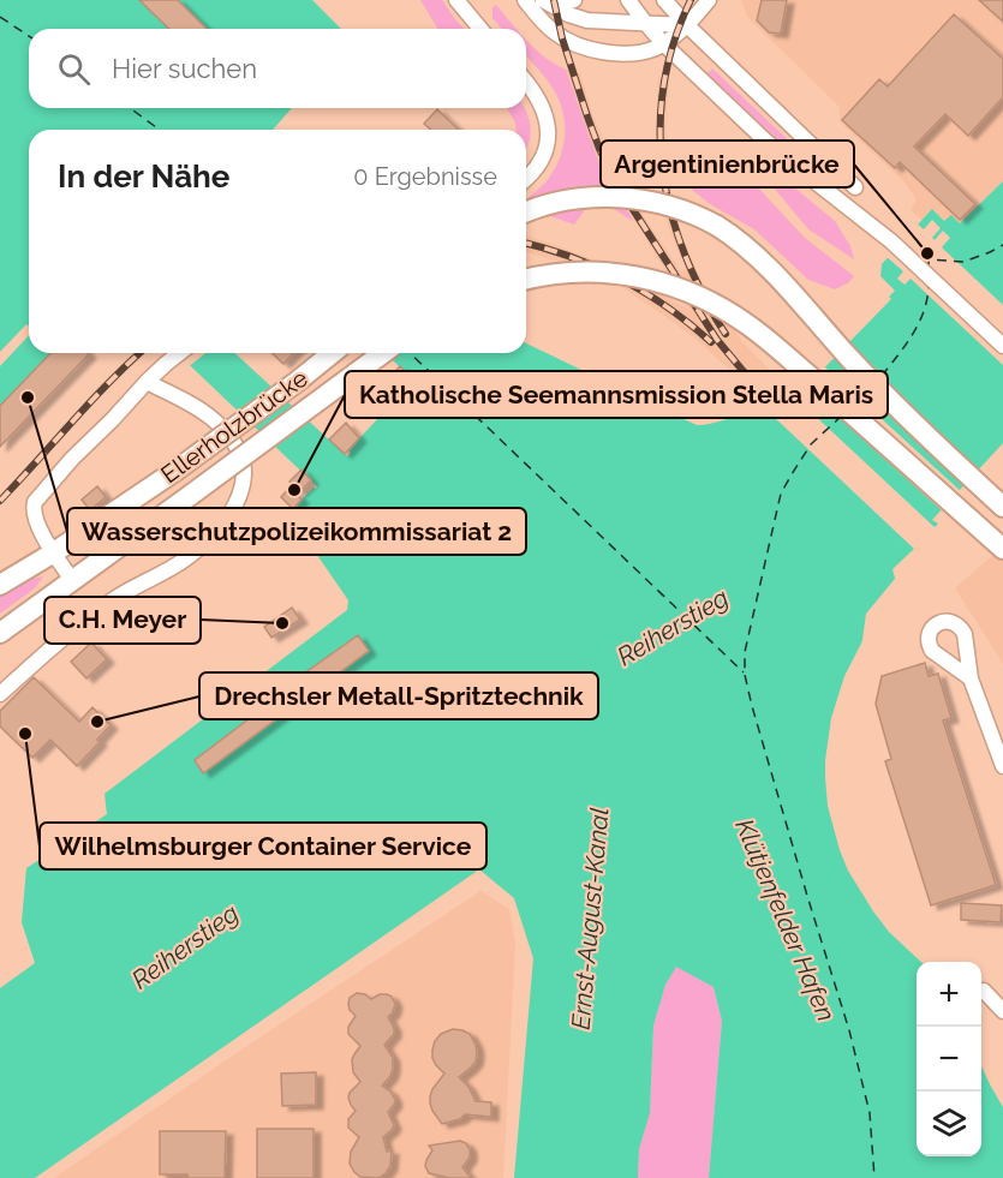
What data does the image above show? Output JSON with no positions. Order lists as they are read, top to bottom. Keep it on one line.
{"streets":{"main road":["Ellerholzbrücke"]},"water":["Reiherstieg","Ernst-August-Kanal","Klütjenfelder Hafen"],"places":["Argentinienbrücke","Wasserschutzpolizeikommissariat 2","Katholische Seemannsmission Stella Maris","C.H. Meyer","Drechsler Metall-Spritztechnik","Wilhelmsburger Container Service"],"page":{"search":"Hier suchen","heading":["In der Nähe","0 Ergebnisse"],"map_buttons":["+","−"]}}
